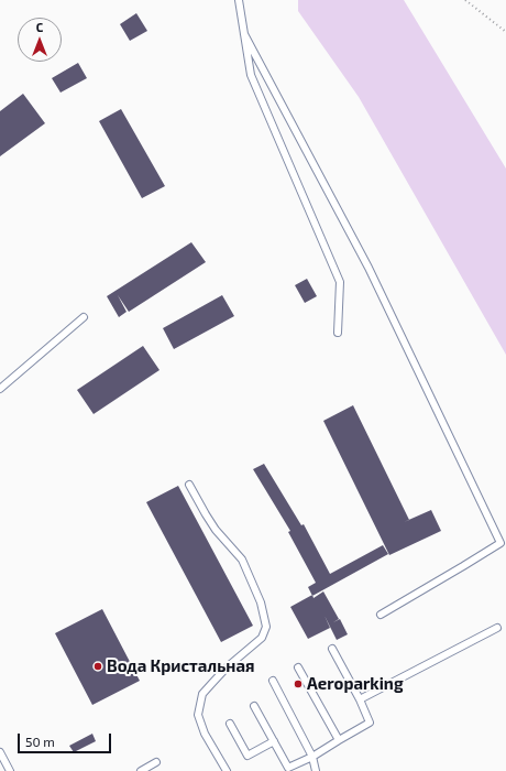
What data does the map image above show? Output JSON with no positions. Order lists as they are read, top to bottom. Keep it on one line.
{"places":["Вода Кристальная","Aeroparking"],"scale_bar":"50 m","north":"top"}
